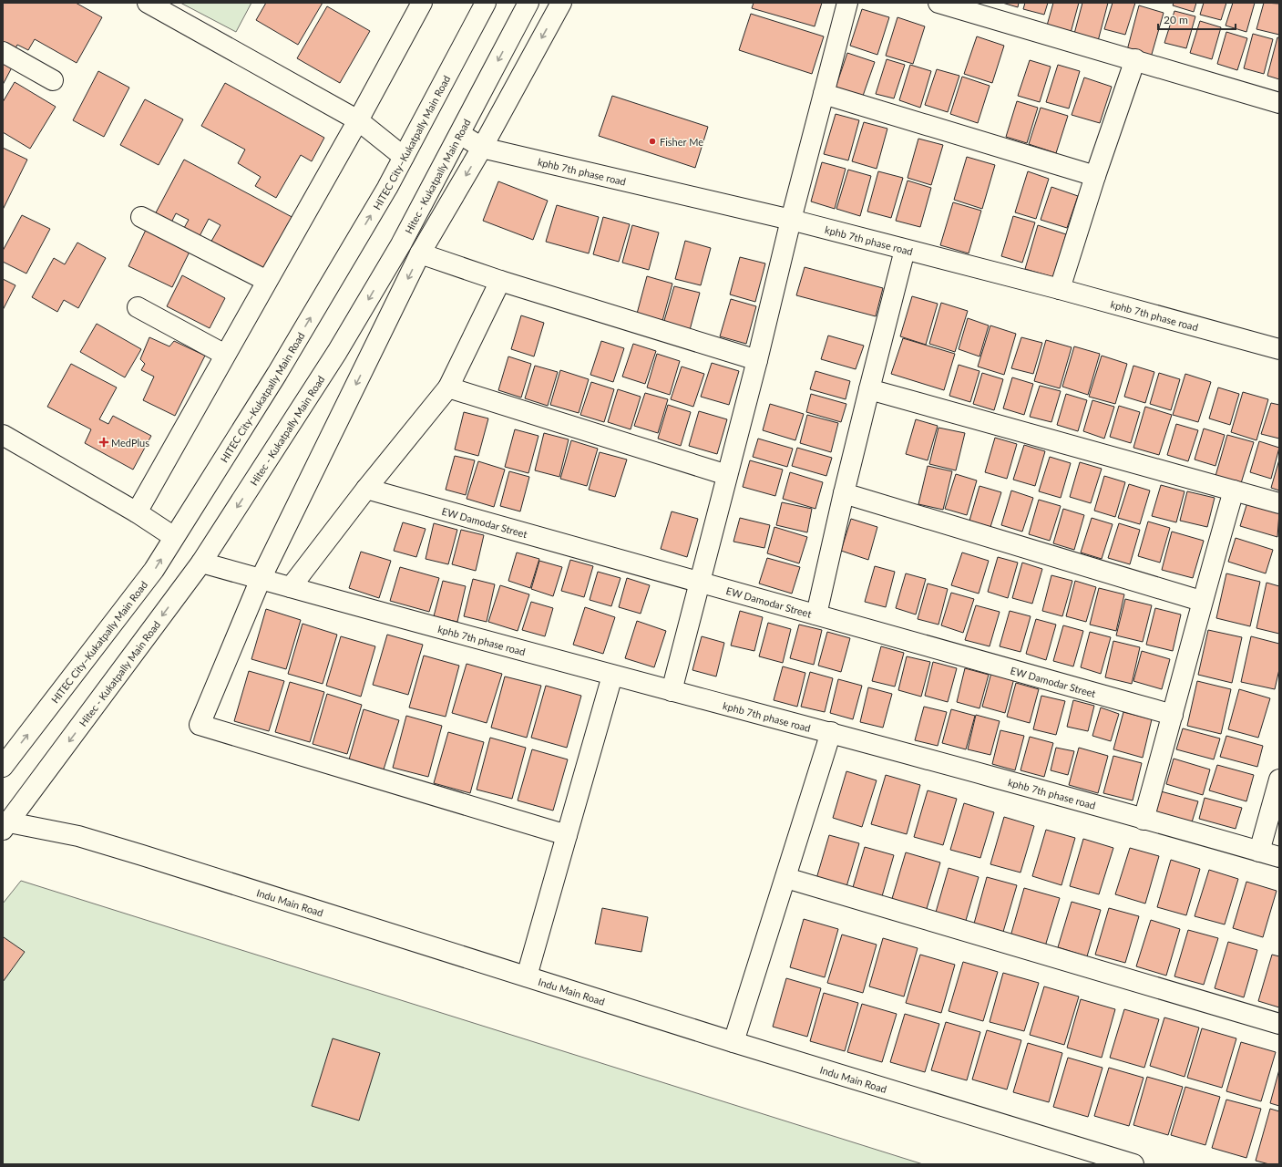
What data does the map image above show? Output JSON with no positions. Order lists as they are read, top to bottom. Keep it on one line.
{"streets":{"street":["HITEC City–Kukatpally Main Road","kphb 7th phase road","Hitec - Kukatpally Main Road","EW Damodar Street","Indu Main Road"]},"crossings":[["kphb 7th phase road","Hitec - Kukatpally Main Road"],["Hitec - Kukatpally Main Road","Indu Main Road"]],"places":{"other":["Fisher Me"],"health":["MedPlus"]},"scale_bar":"20 m"}
